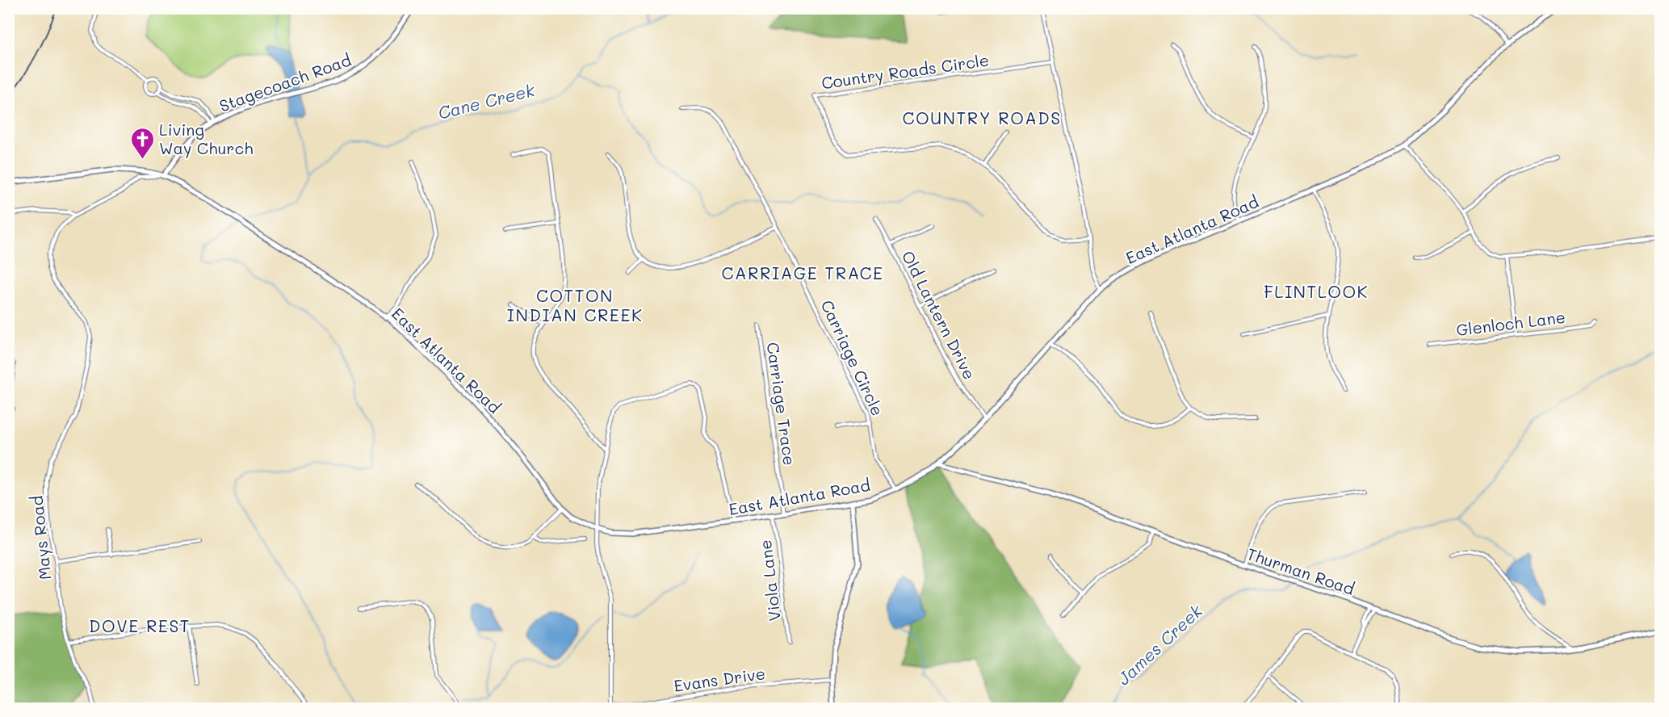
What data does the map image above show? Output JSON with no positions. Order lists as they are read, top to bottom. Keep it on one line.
{"streets":{"street":["Country Roads Circle","Stagecoach Road","East Atlanta Road","Old Lantern Drive","Glenloch Lane","Carriage Circle","Carriage Trace","Mays Road","Thurman Road","Viola Lane","Evans Drive"]},"crossings":[["Stagecoach Road","East Atlanta Road"],["Stagecoach Road","Mays Road"],["East Atlanta Road","Old Lantern Drive"],["East Atlanta Road","Carriage Circle"],["East Atlanta Road","Carriage Trace"],["East Atlanta Road","Mays Road"],["East Atlanta Road","Thurman Road"],["East Atlanta Road","Viola Lane"]],"districts":["COUNTRY ROADS","CARRIAGE TRACE","FLINTLOOK","COTTON INDIAN CREEK","DOVE REST"],"water":["Cane Creek","James Creek"],"places":{"church":["Living Way Church"]}}
